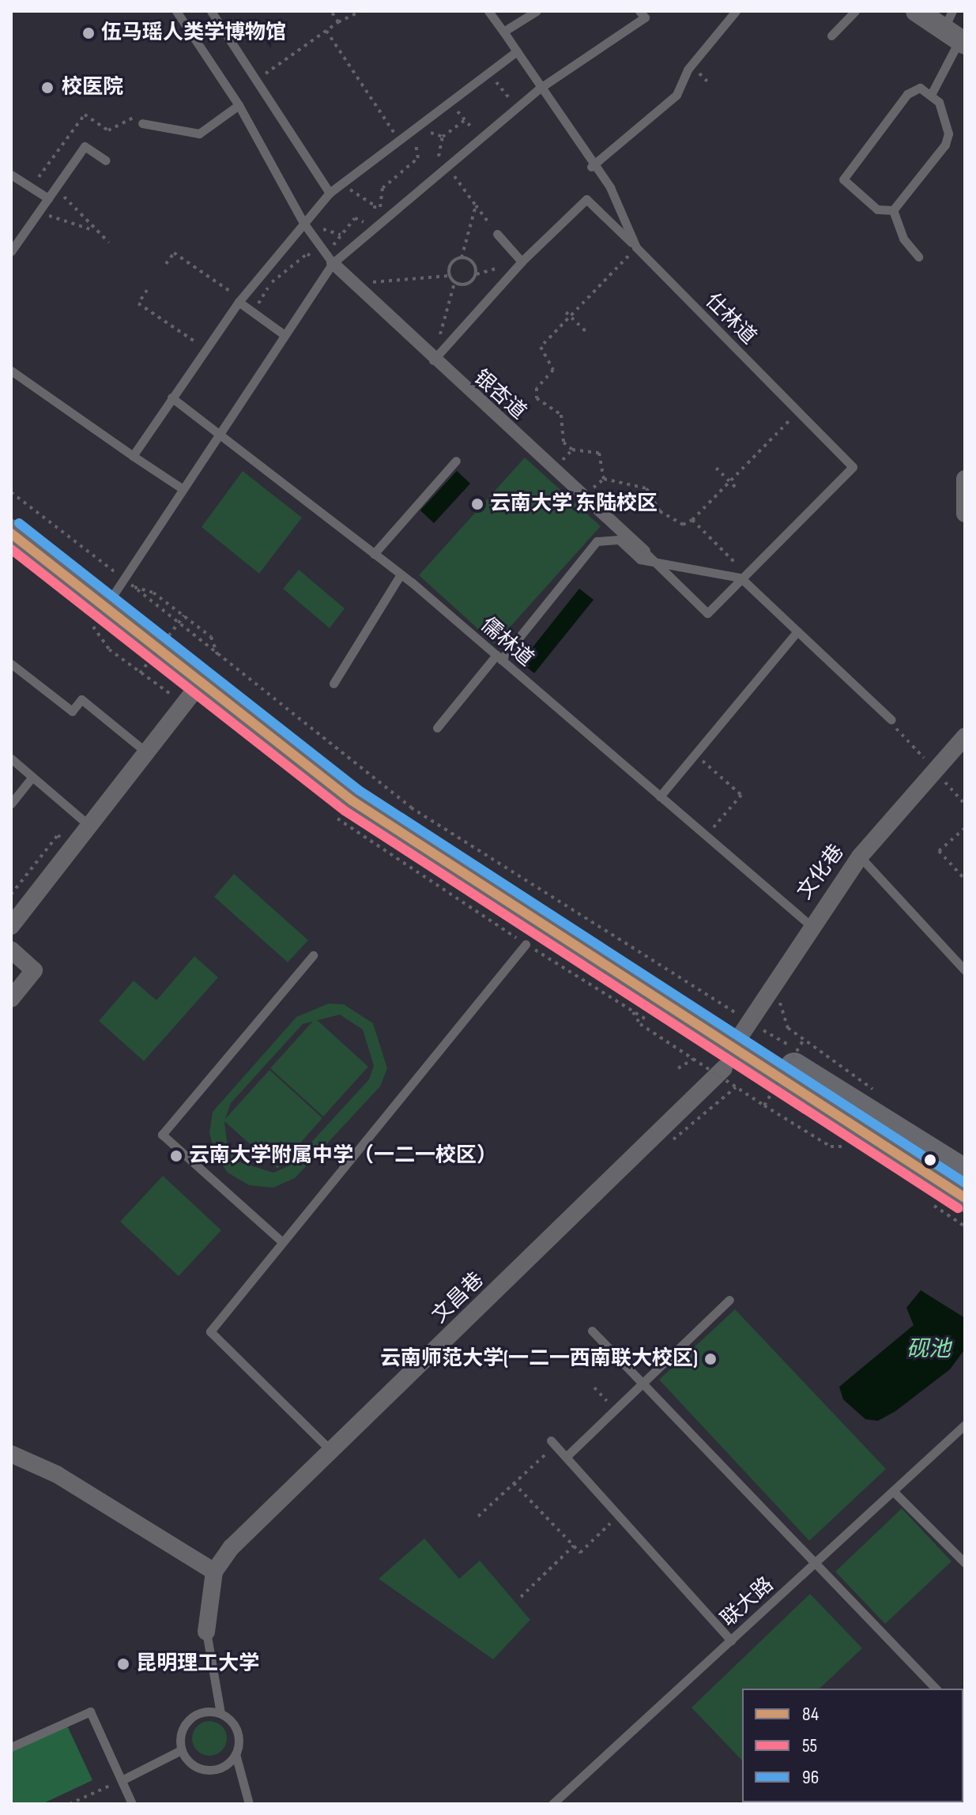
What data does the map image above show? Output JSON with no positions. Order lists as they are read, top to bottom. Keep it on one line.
{"streets":{"street":["银杏道","文化巷","文昌巷"],"lane":["仕林道","儒林道","联大路"]},"crossings":[["儒林道","文化巷"],["文化巷","文昌巷"]],"water":["砚池"],"places":["伍马瑶人类学博物馆","校医院","云南大学 东陆校区","云南大学附属中学（一二一校区）","云南师范大学(一二一西南联大校区)","昆明理工大学"],"lines":["transit line 96","transit line 84","transit line 55"],"legend":["84","55","96"]}
